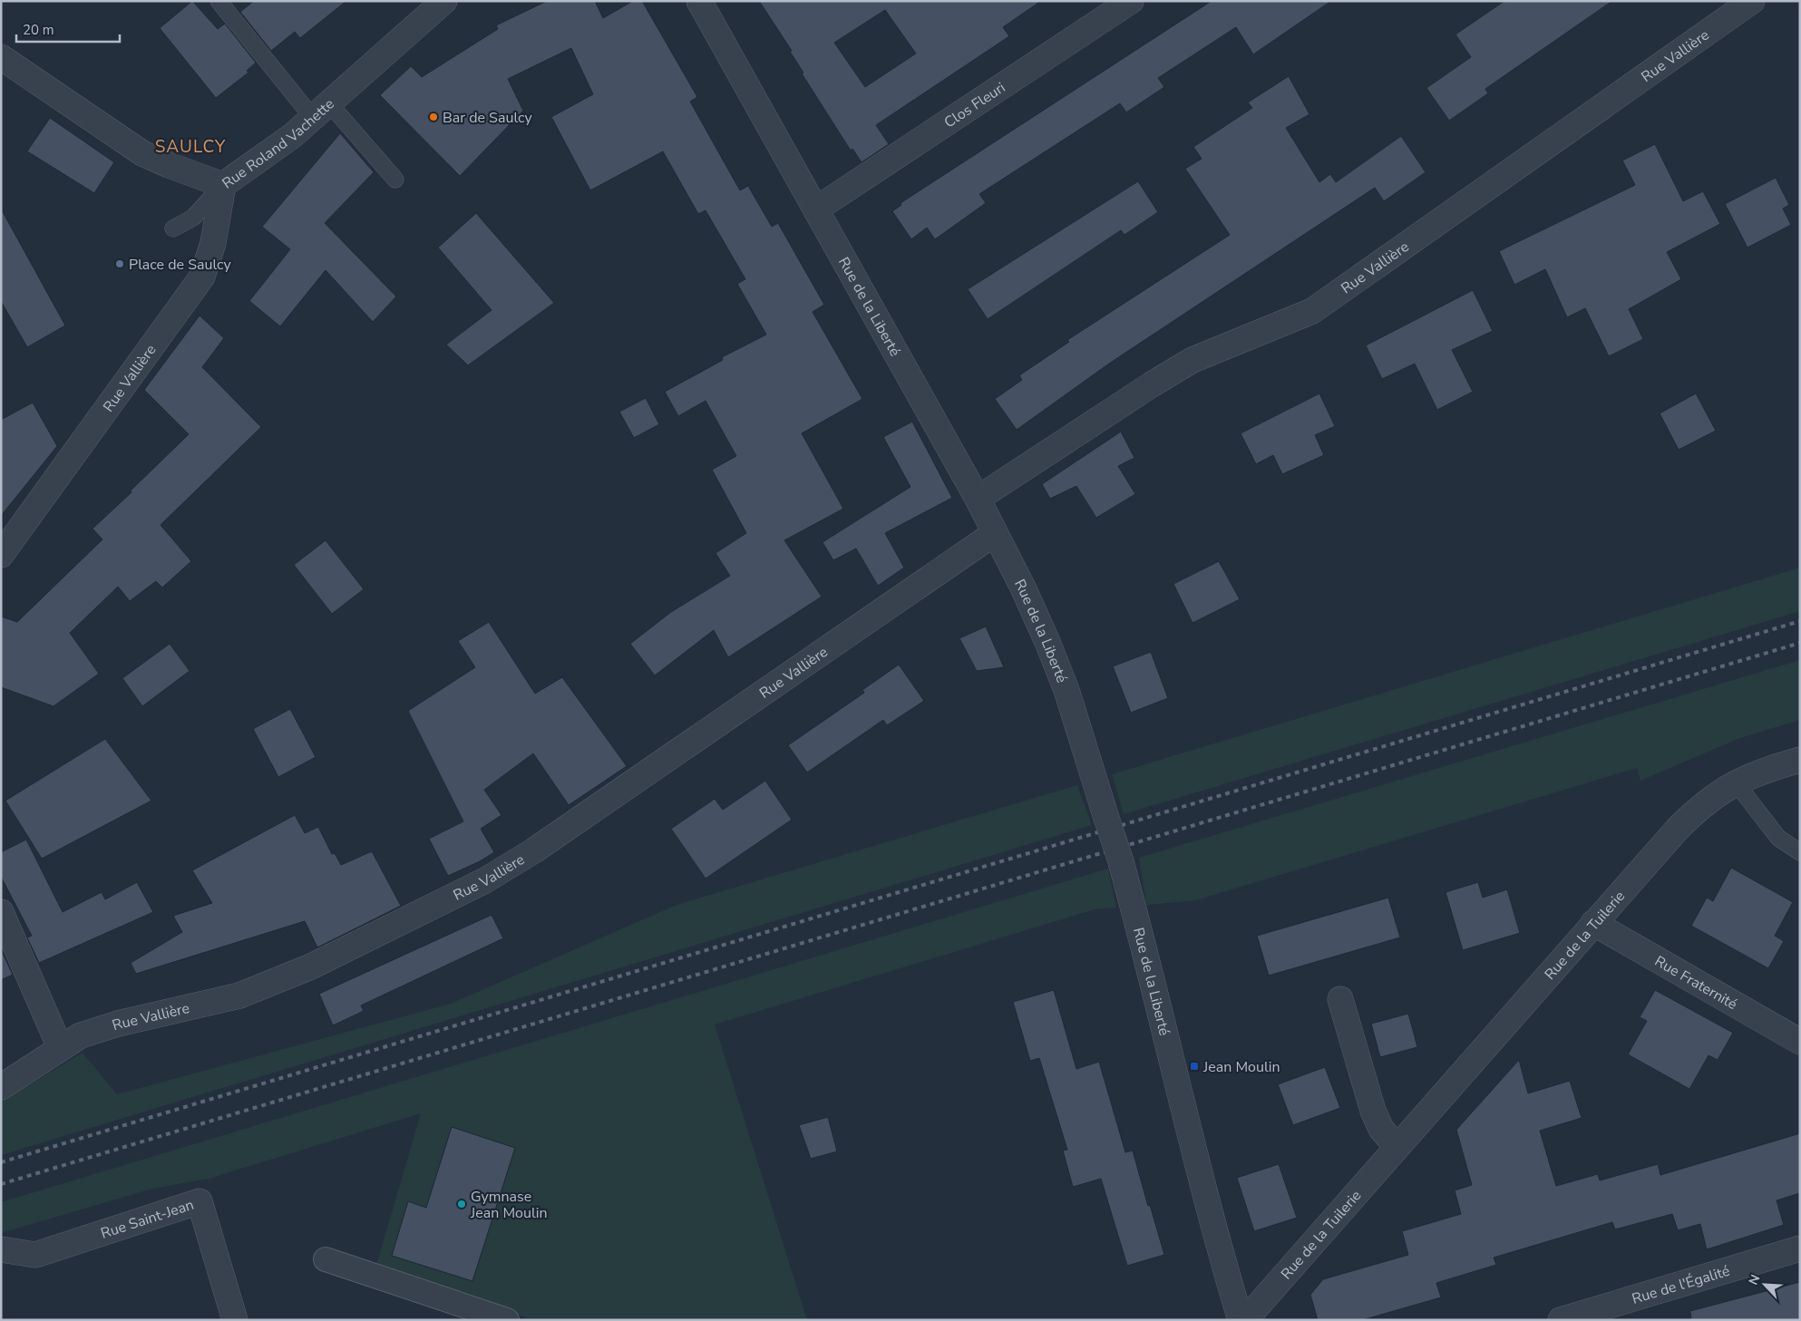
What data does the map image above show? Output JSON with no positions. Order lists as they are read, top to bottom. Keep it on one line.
{"streets":{"street":["Rue Vallière","Clos Fleuri","Rue Roland Vachette","Rue de la Liberté","Rue de la Tuilerie","Rue Fraternité","Rue Saint-Jean","Rue de l'Égalité"]},"crossings":[["Rue Vallière","Rue Roland Vachette"],["Rue Vallière","Rue de la Liberté"],["Clos Fleuri","Rue de la Liberté"],["Rue de la Tuilerie","Rue Fraternité"]],"districts":["SAULCY"],"places":{"other":["Bar de Saulcy","Place de Saulcy","Gymnase Jean Moulin"],"transit":["Jean Moulin"]},"scale_bar":"20 m","north":"top left"}
